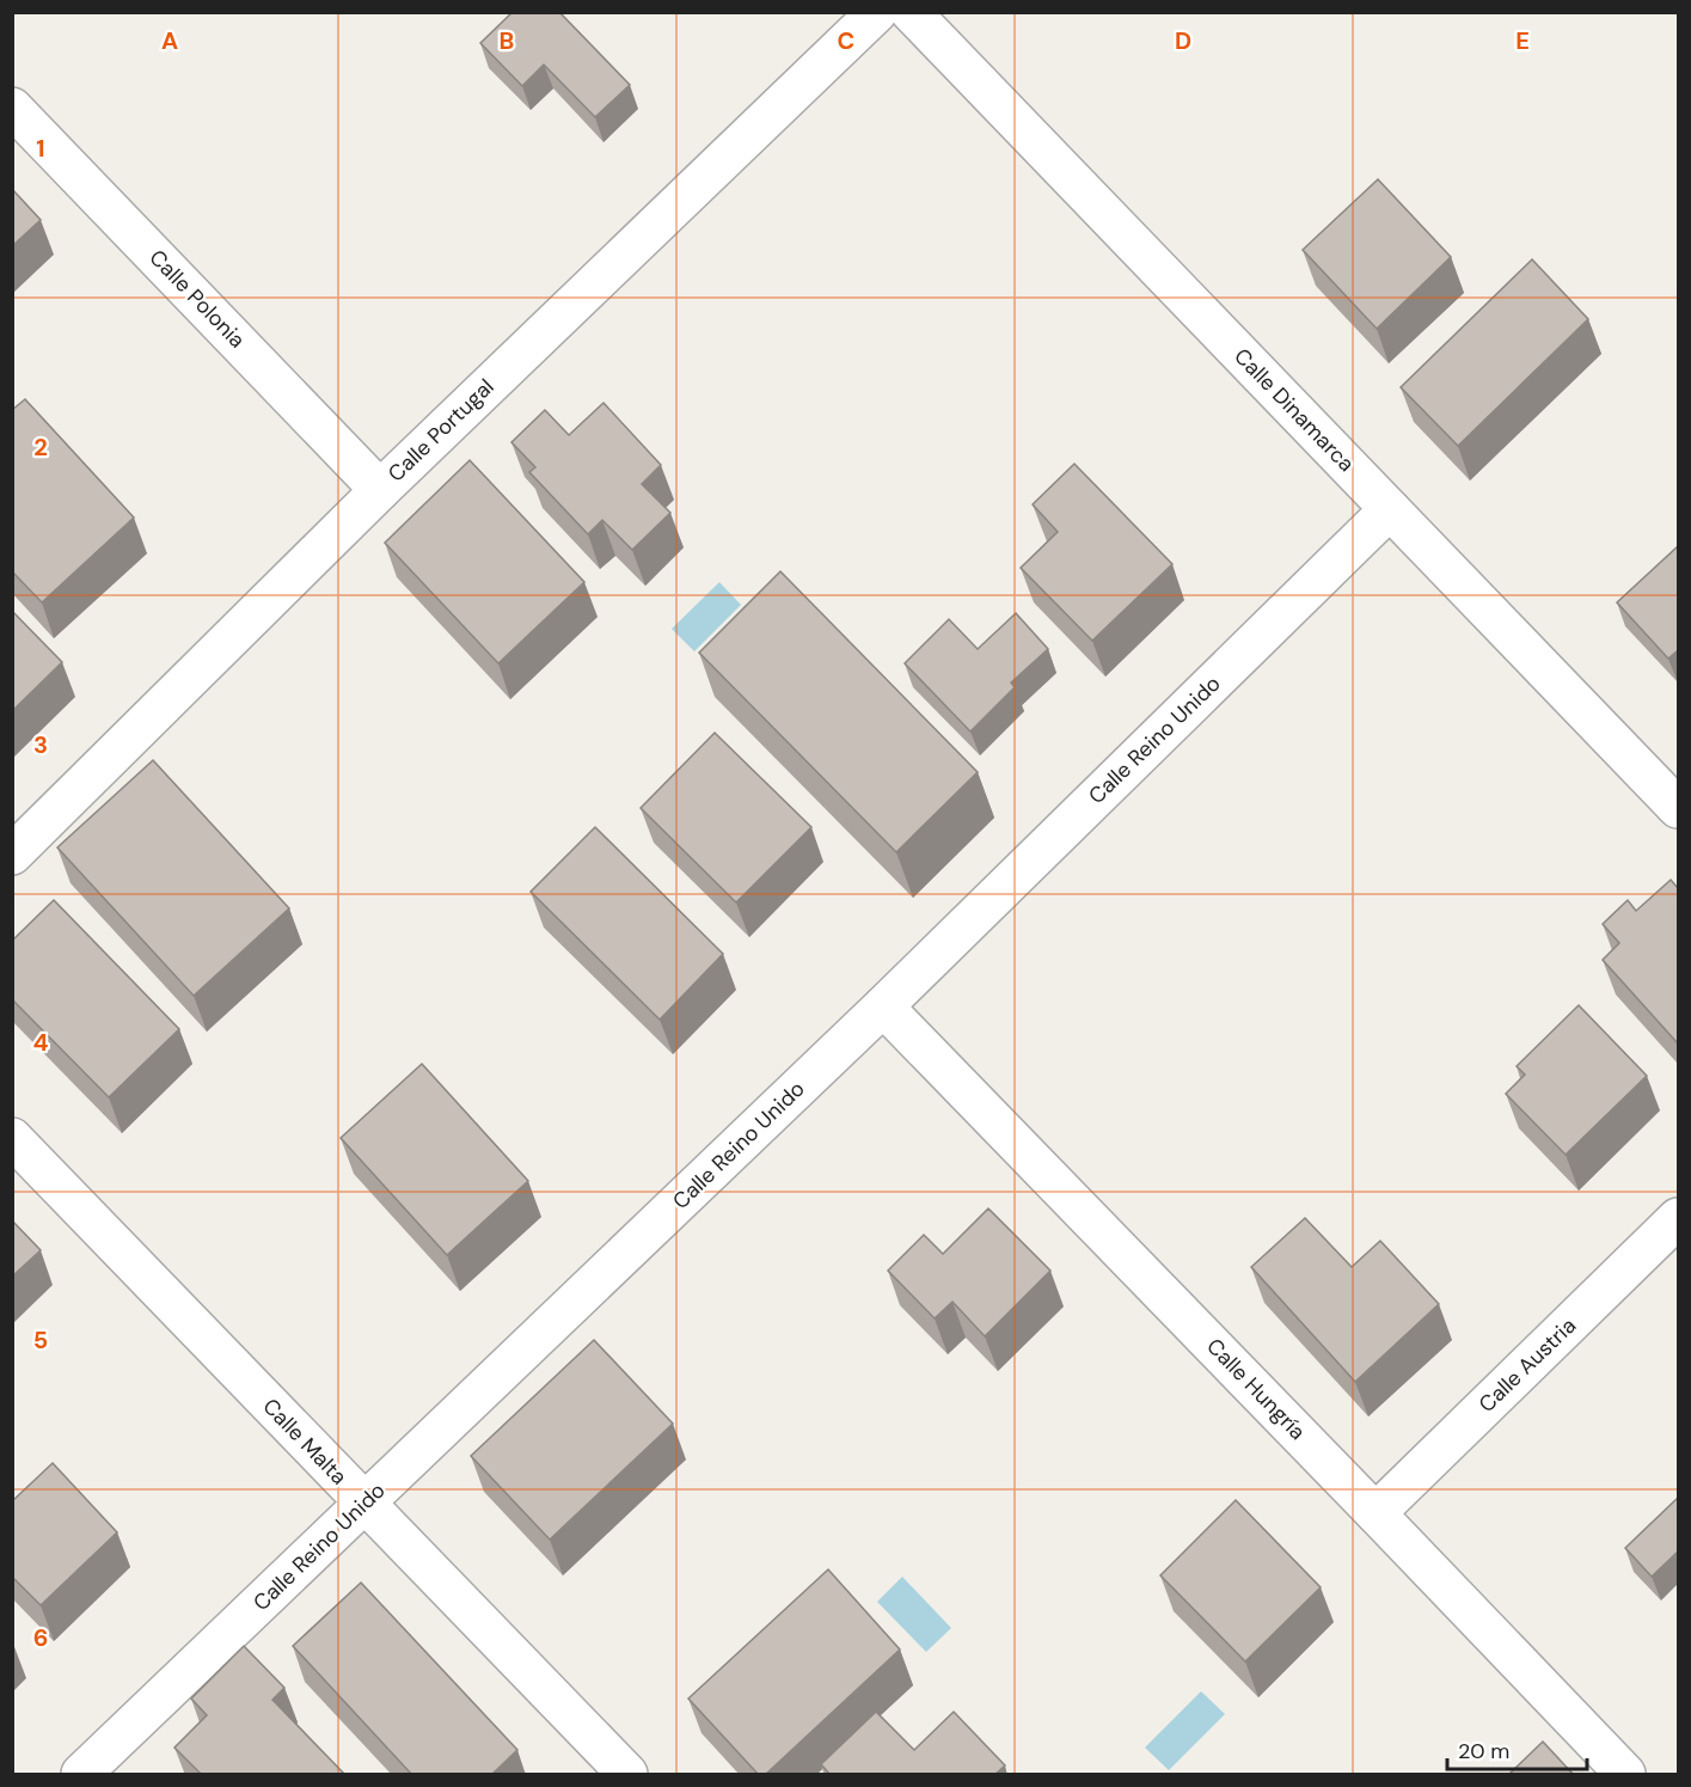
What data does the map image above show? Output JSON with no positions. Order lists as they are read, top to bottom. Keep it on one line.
{"streets":{"street":["Calle Polonia","Calle Dinamarca","Calle Portugal","Calle Reino Unido","Calle Austria","Calle Hungría","Calle Malta"]},"crossings":[["Calle Polonia","Calle Portugal"],["Calle Dinamarca","Calle Reino Unido"],["Calle Reino Unido","Calle Hungría"],["Calle Reino Unido","Calle Malta"],["Calle Austria","Calle Hungría"]],"scale_bar":"20 m","grid":{"columns":["A","B","C","D","E"],"rows":["1","2","3","4","5","6"]}}
